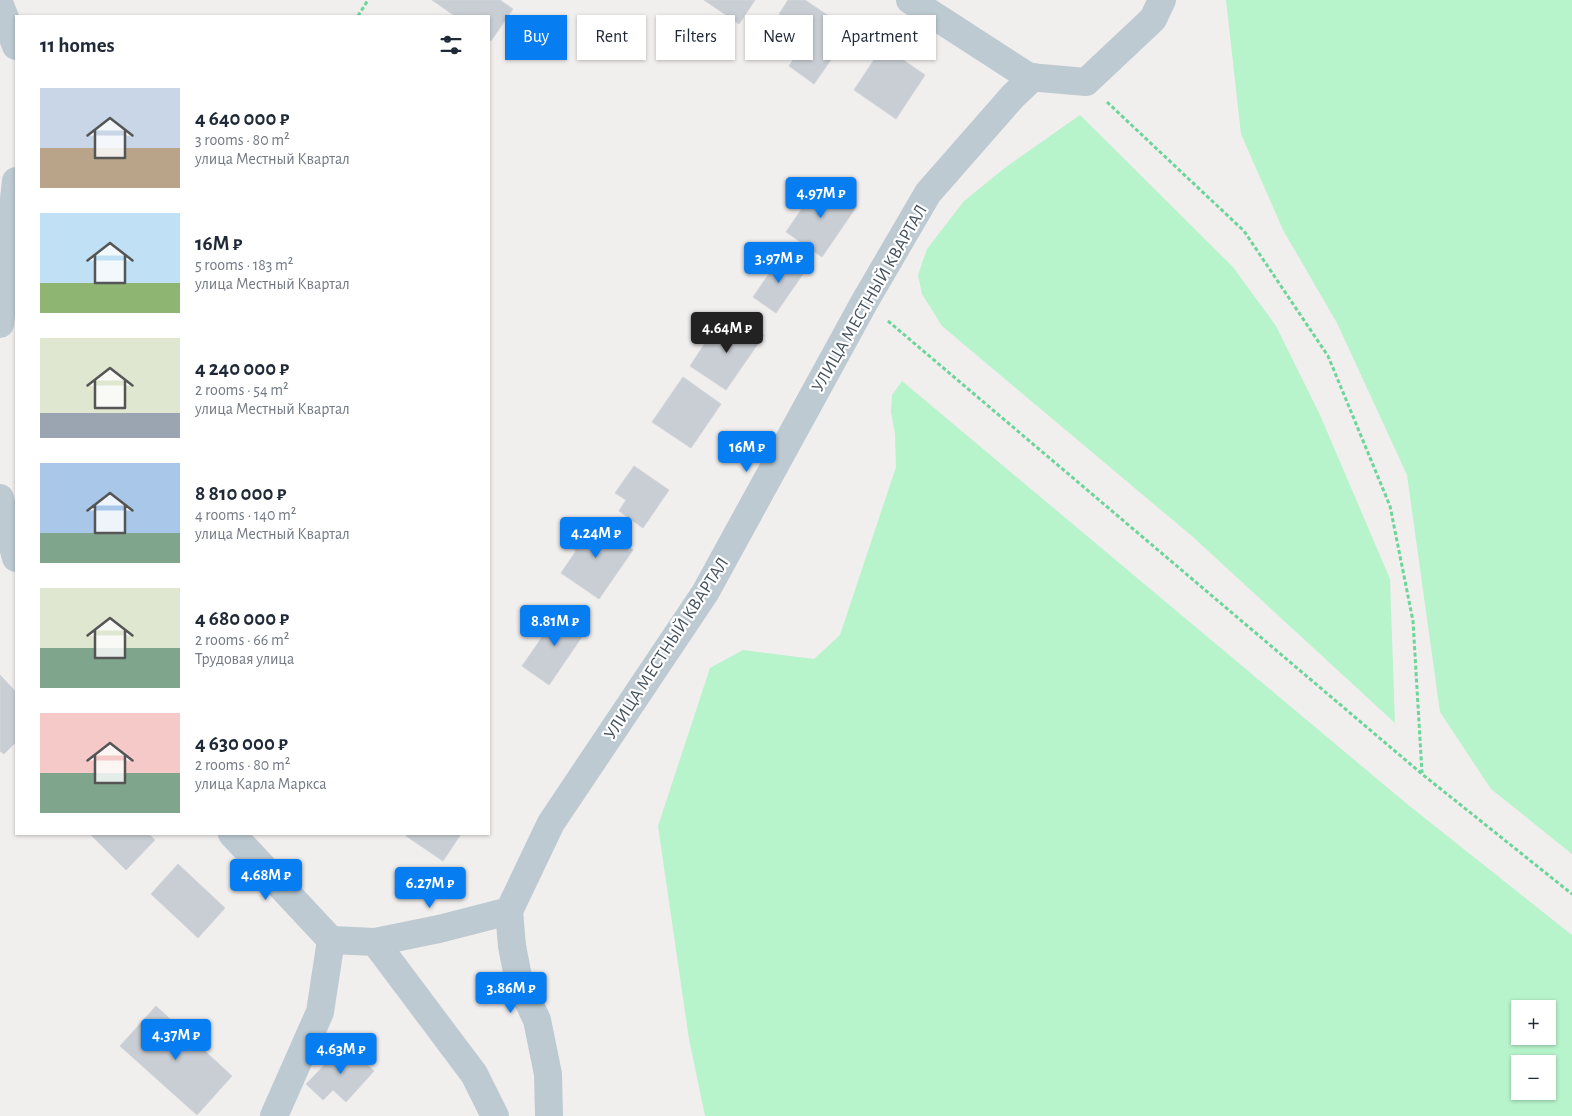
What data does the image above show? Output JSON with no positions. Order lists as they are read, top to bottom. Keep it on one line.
{"streets":{"street":["УЛИЦА МЕСТНЫЙ КВАРТАЛ"]},"page":{"chip":["Buy","Rent","Filters","New","Apartment"],"heading":"11 homes","list":[{"name":"4 640 000 ₽","note":"3 rooms · 80 m² · улица Местный Квартал"},{"name":"16M ₽","note":"5 rooms · 183 m² · улица Местный Квартал"},{"name":"4 240 000 ₽","note":"2 rooms · 54 m² · улица Местный Квартал"},{"name":"8 810 000 ₽","note":"4 rooms · 140 m² · улица Местный Квартал"},{"name":"4 680 000 ₽","note":"2 rooms · 66 m² · Трудовая улица"},{"name":"4 630 000 ₽","note":"2 rooms · 80 m² · улица Карла Маркса"}],"price":["4.97M ₽","3.97M ₽","4.64M ₽","16M ₽","4.24M ₽","8.81M ₽","4.68M ₽","6.27M ₽","3.86M ₽","4.37M ₽","4.63M ₽"],"map_buttons":["+","−"]}}
